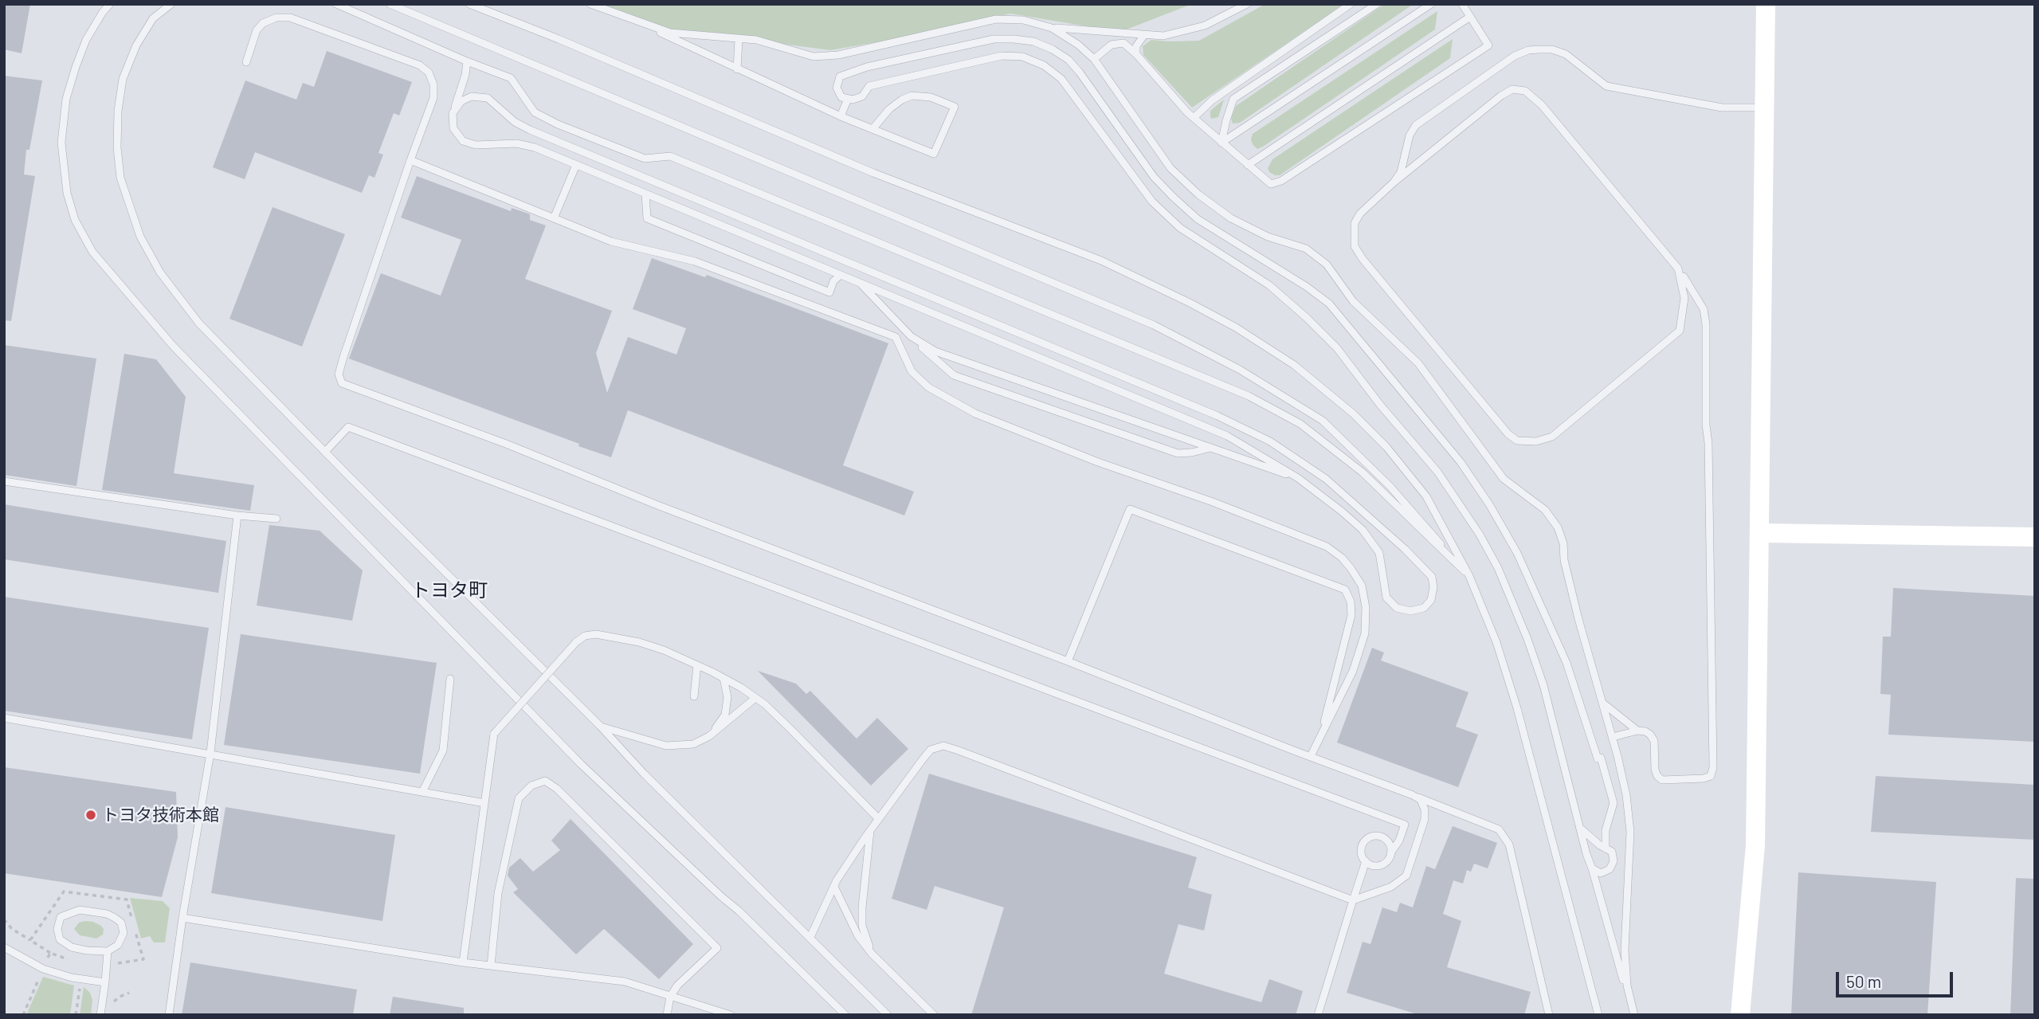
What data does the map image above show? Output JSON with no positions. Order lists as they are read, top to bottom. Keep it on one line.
{"districts":["トヨタ町"],"places":["トヨタ技術本館"],"scale_bar":"50 m"}
